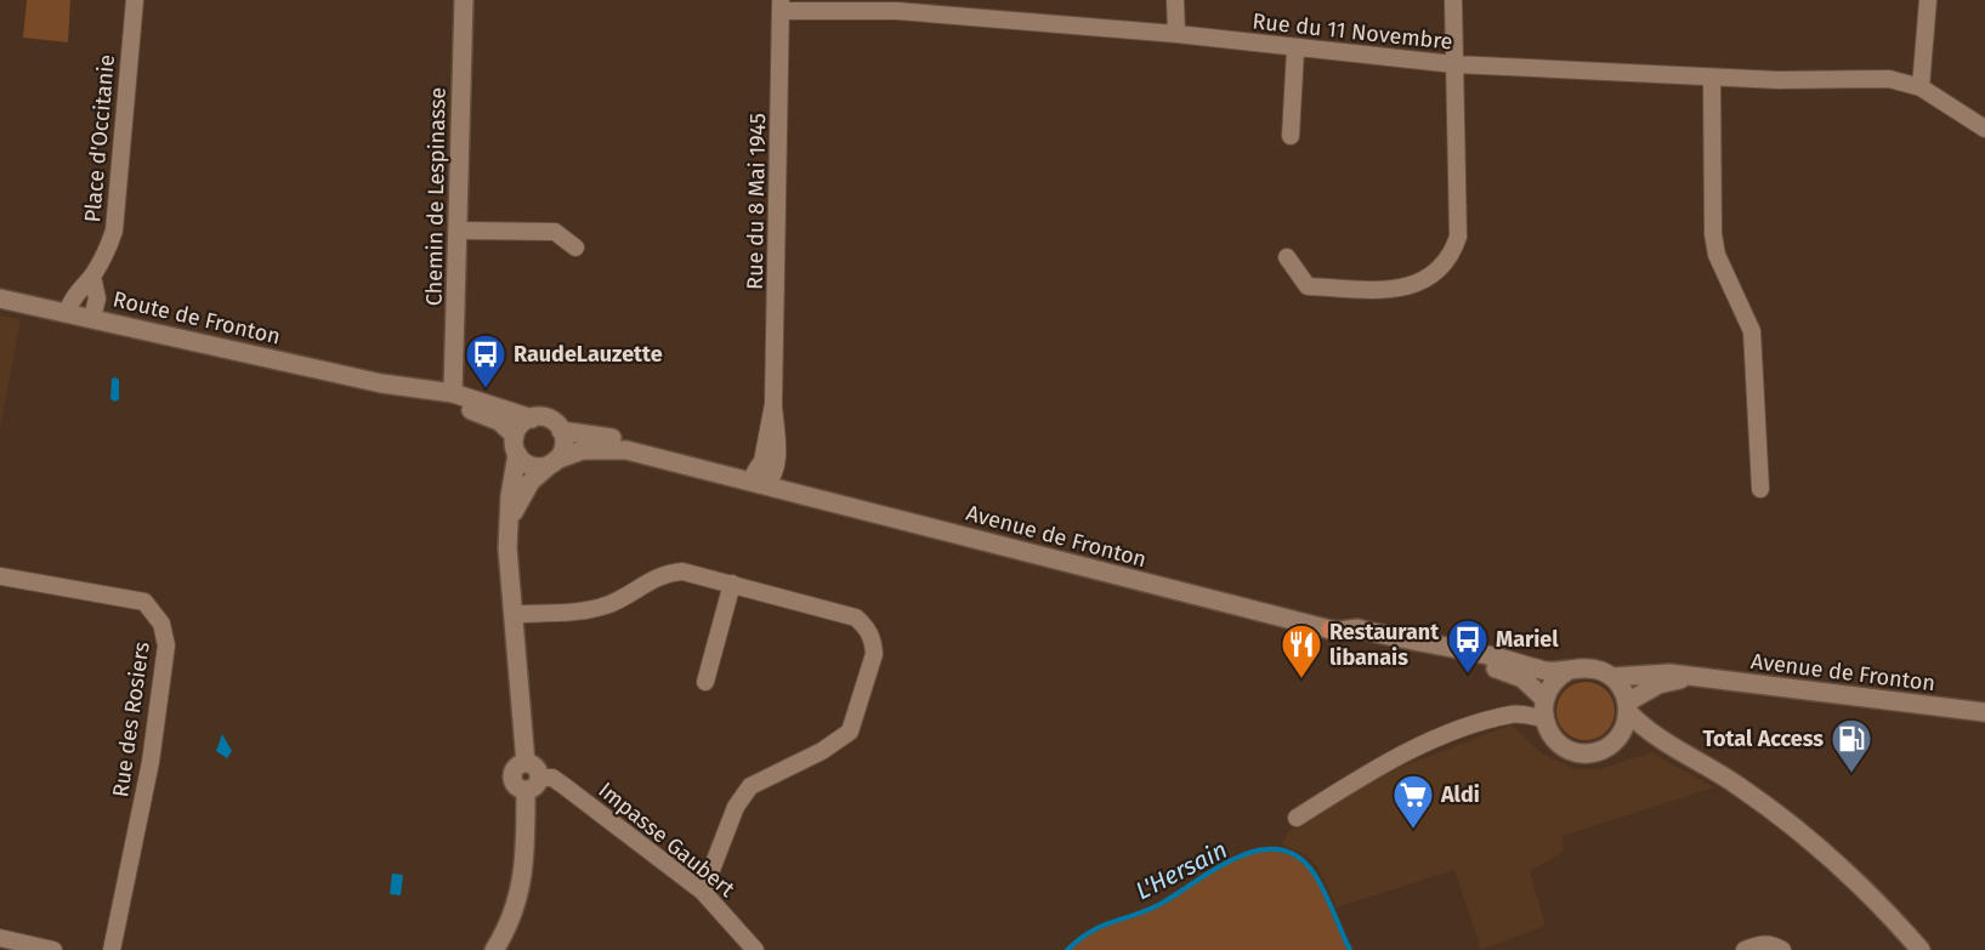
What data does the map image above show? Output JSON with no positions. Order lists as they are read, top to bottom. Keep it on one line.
{"streets":{"main road":["Chemin de Lespinasse","Route de Fronton","Avenue de Fronton"],"street":["Rue du 11 Novembre","Place d'Occitanie","Rue du 8 Mai 1945","Rue des Rosiers","Impasse Gaubert"]},"crossings":[["Rue du 11 Novembre","Rue du 8 Mai 1945"],["Place d'Occitanie","Route de Fronton"],["Rue du 8 Mai 1945","Avenue de Fronton"]],"water":["L'Hersain"],"places":{"bus stop":["RaudeLauzette","Mariel"],"restaurant":["Restaurant libanais"],"fuel station":["Total Access"],"supermarket":["Aldi"]}}
